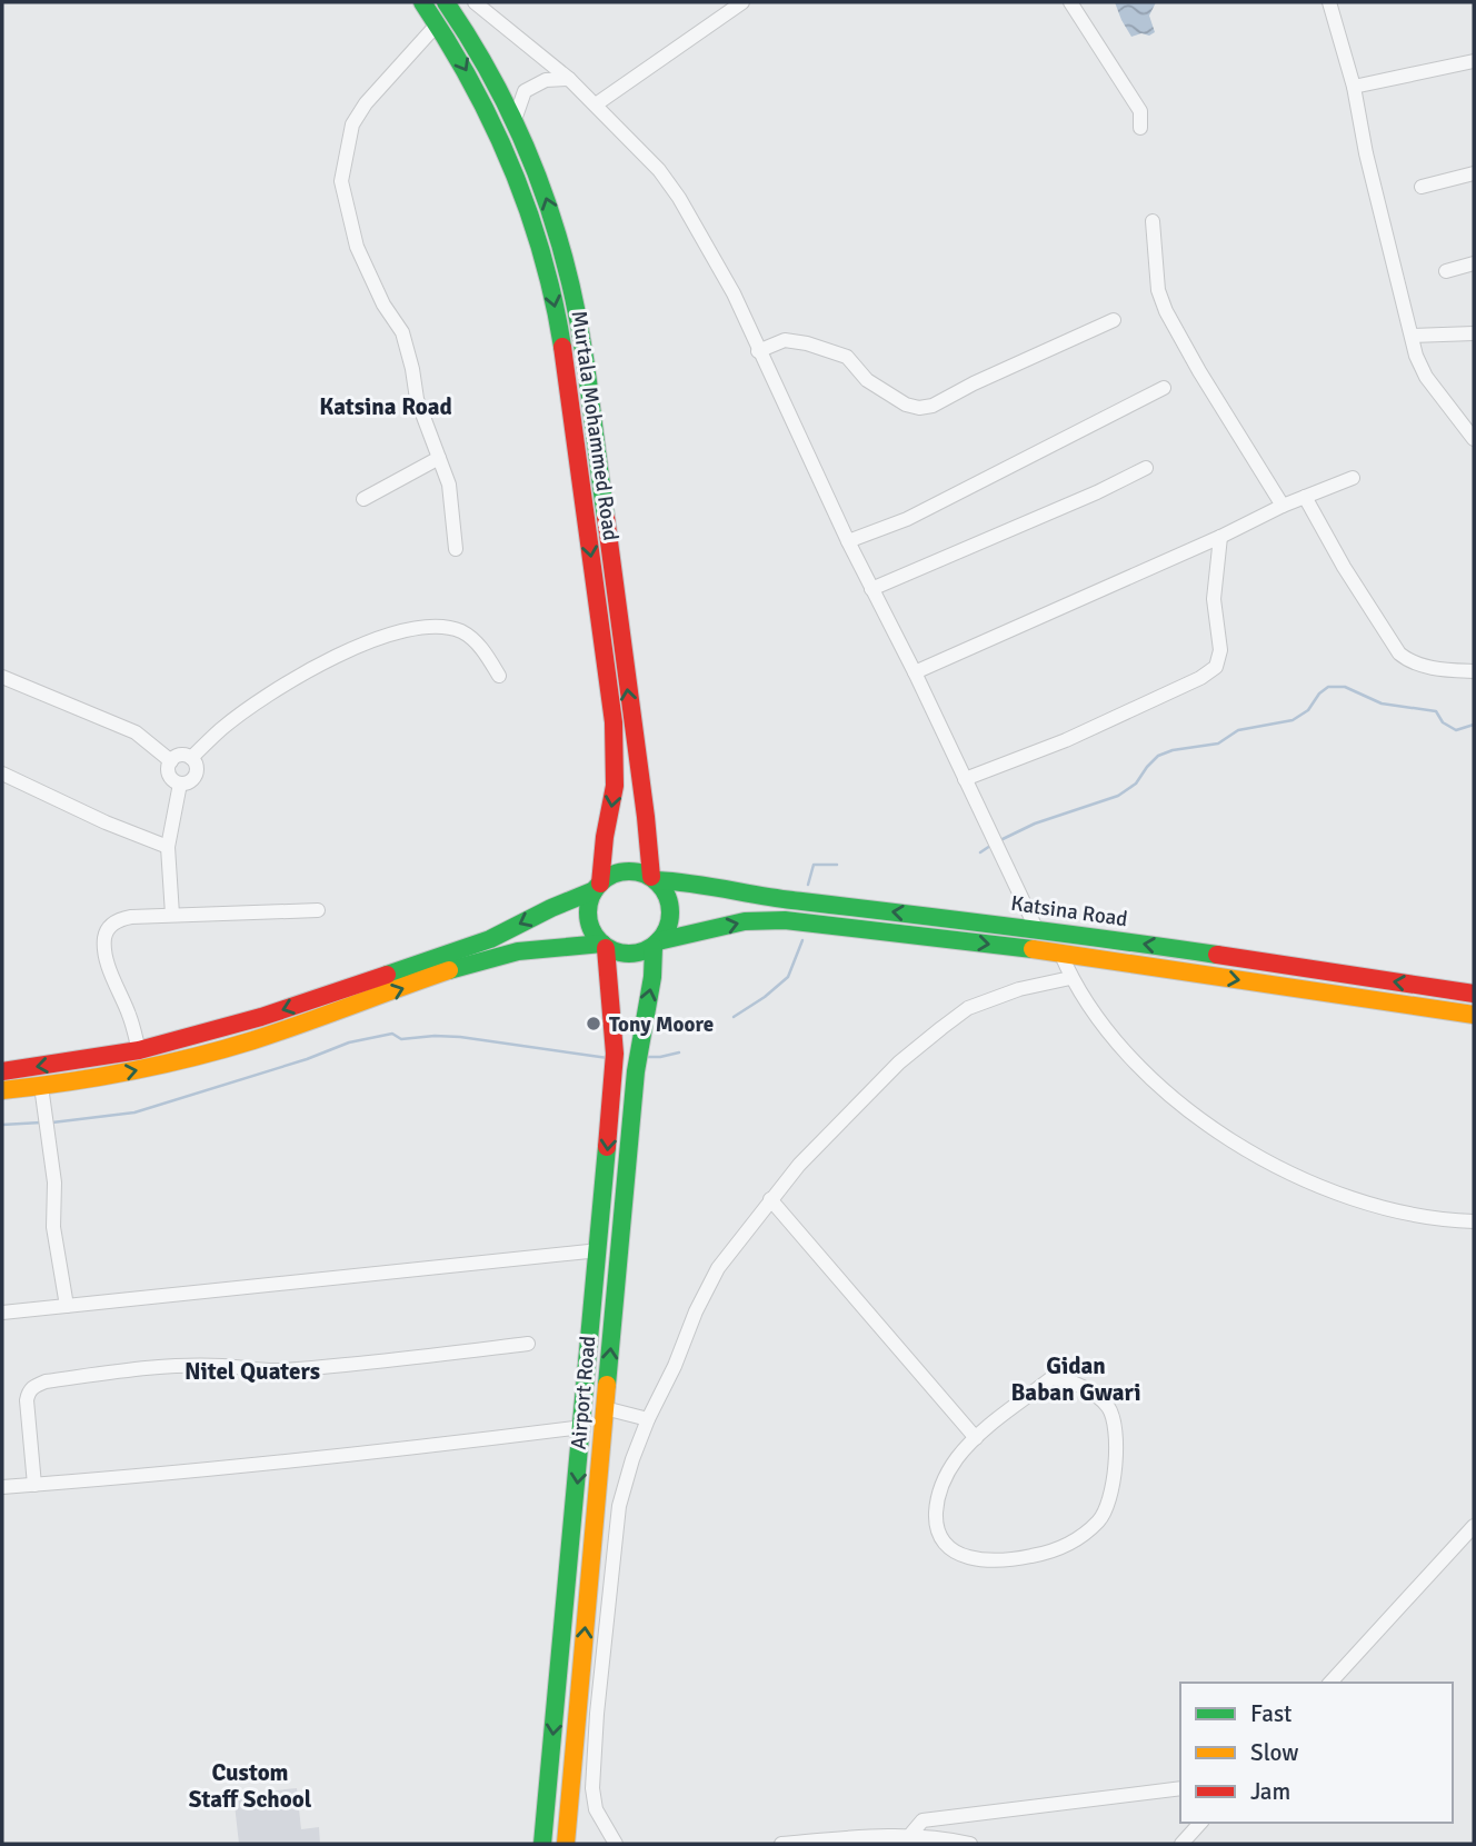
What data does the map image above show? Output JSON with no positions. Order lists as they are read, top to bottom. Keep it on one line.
{"streets":{"main road":["Murtala Mohammed Road","Katsina Road","Airport Road"]},"crossings":[["Murtala Mohammed Road","Katsina Road"],["Murtala Mohammed Road","Airport Road"],["Katsina Road","Airport Road"]],"districts":["Katsina Road","Gidan Baban Gwari","Nitel Quaters","Custom Staff School"],"places":["Tony Moore"],"legend":["Fast","Slow","Jam"]}
